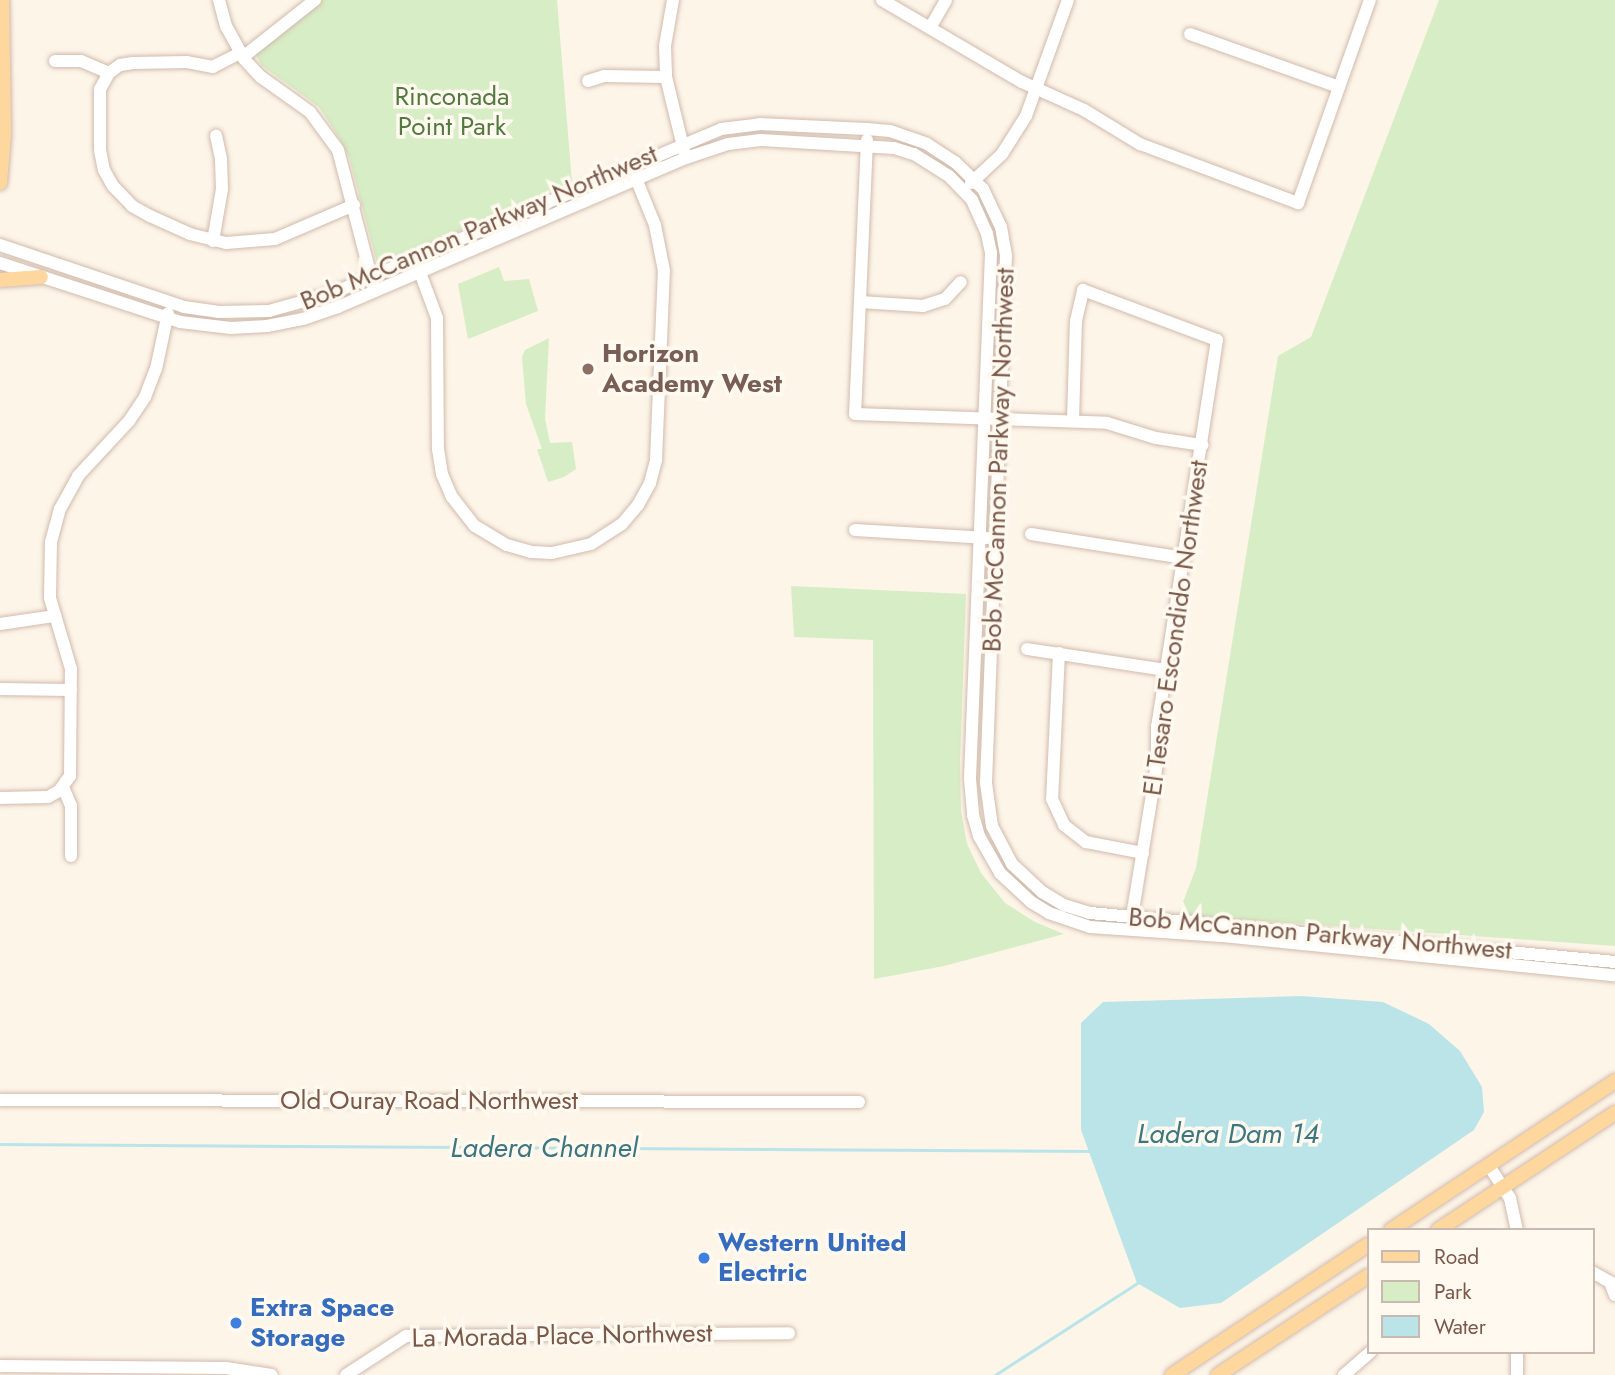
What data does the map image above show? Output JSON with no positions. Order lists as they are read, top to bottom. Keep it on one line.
{"streets":{"street":["Bob McCannon Parkway Northwest","El Tesaro Escondido Northwest","Old Ouray Road Northwest","La Morada Place Northwest"]},"crossings":[["Bob McCannon Parkway Northwest","El Tesaro Escondido Northwest"]],"water":["Ladera Dam 14","Ladera Channel"],"parks":["Rinconada Point Park"],"places":["Horizon Academy West","Western United Electric","Extra Space Storage"],"legend":["Road","Park","Water"]}
